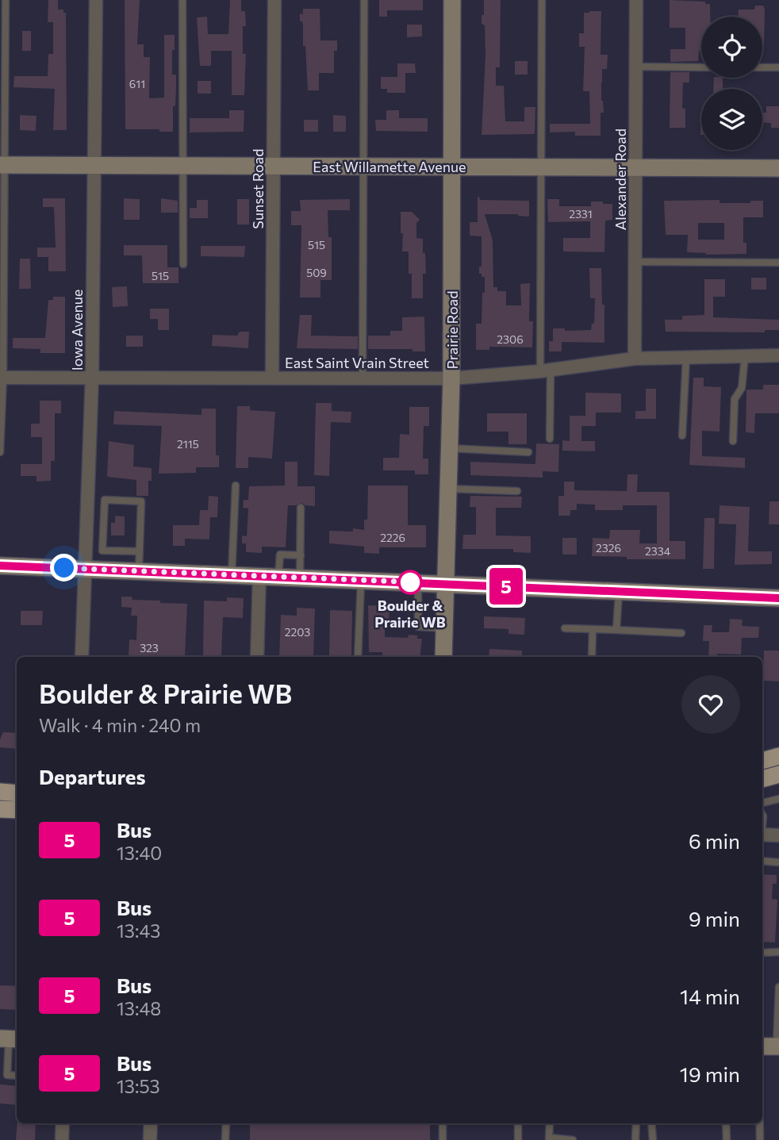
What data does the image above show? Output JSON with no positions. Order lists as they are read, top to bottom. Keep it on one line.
{"streets":{"street":["East Willamette Avenue","Alexander Road","Sunset Road","Iowa Avenue","Prairie Road","East Saint Vrain Street"]},"crossings":[["East Willamette Avenue","Alexander Road"],["East Willamette Avenue","Sunset Road"],["East Willamette Avenue","Iowa Avenue"],["East Willamette Avenue","Prairie Road"],["Alexander Road","East Saint Vrain Street"],["Sunset Road","East Saint Vrain Street"],["Iowa Avenue","East Saint Vrain Street"],["Prairie Road","East Saint Vrain Street"]],"places":["Boulder & Prairie WB"],"lines":["bus line 5"],"house_numbers":["611","2331","515","509","515","2306","2115","2226","2326","2334","2203","323"],"page":{"on_map":"5","heading":[["Boulder & Prairie WB","Walk · 4 min · 240 m"],"Departures"],"list":[{"mark":"5","name":"Bus","note":"13:40","value":"6 min"},{"mark":"5","name":"Bus","note":"13:43","value":"9 min"},{"mark":"5","name":"Bus","note":"13:48","value":"14 min"},{"mark":"5","name":"Bus","note":"13:53","value":"19 min"}]}}
